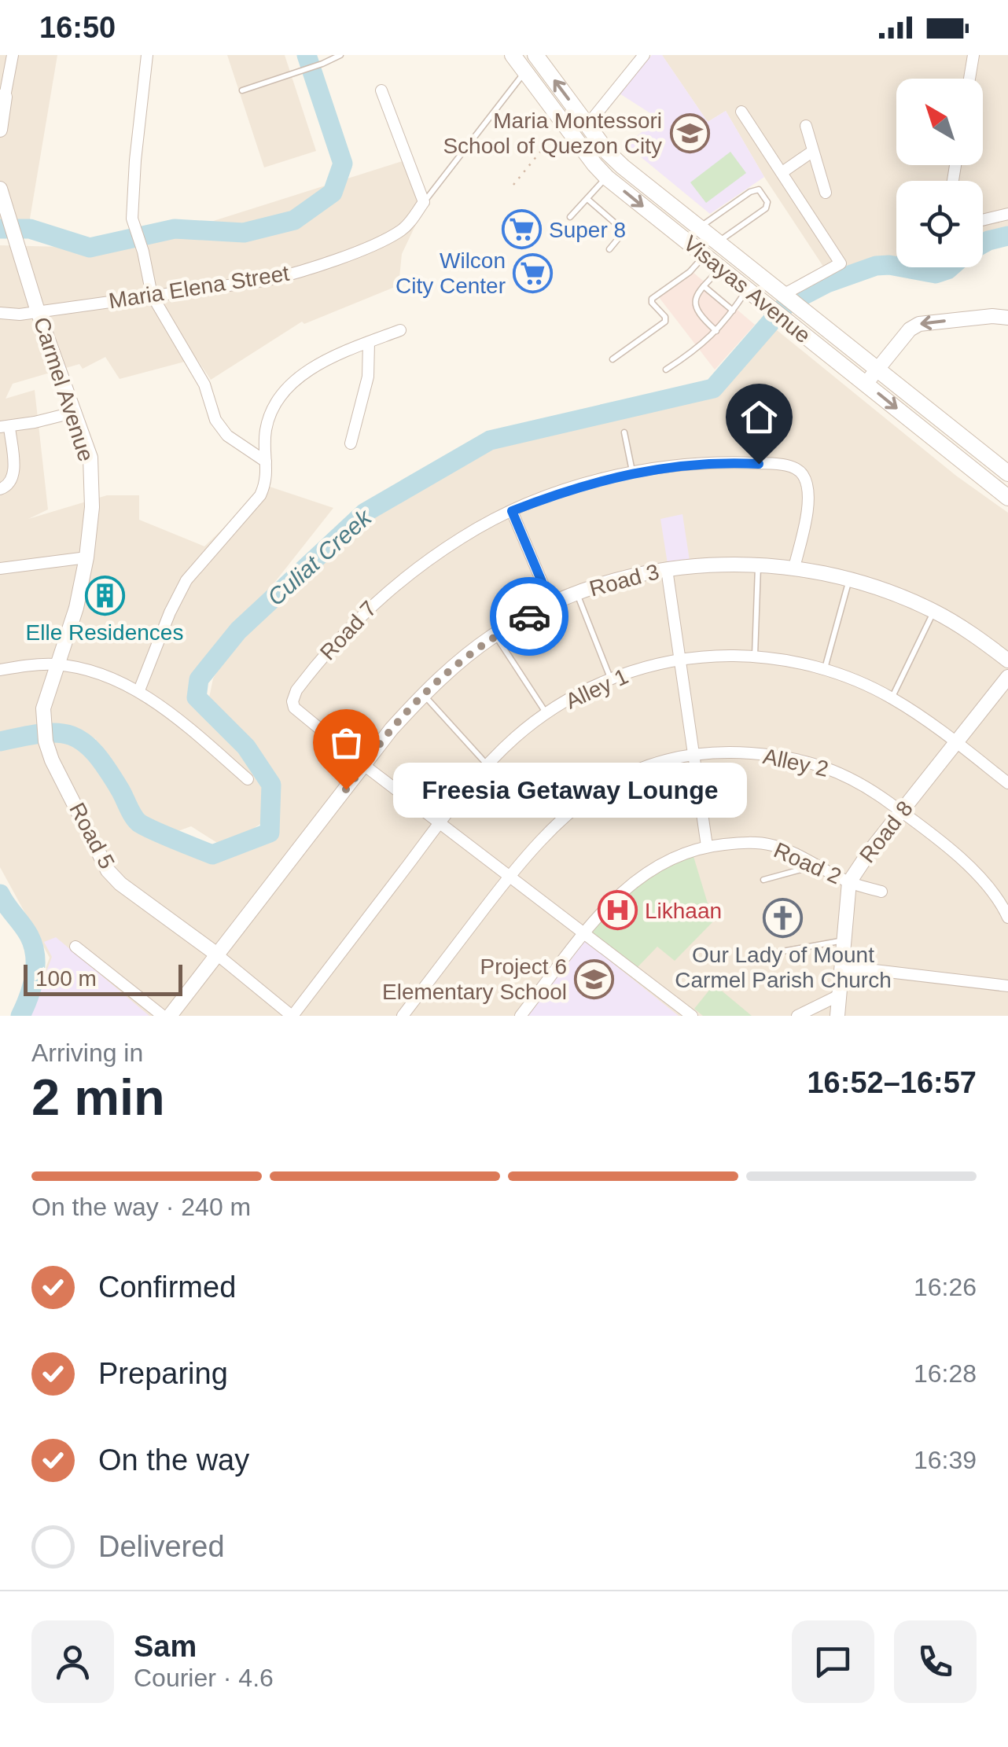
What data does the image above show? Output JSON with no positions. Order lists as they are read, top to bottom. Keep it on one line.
{"streets":{"main road":["Visayas Avenue"],"street":["Maria Elena Street","Carmel Avenue","Road 3","Road 7","Alley 1","Alley 2","Road 8","Road 5","Road 2"]},"crossings":[["Maria Elena Street","Carmel Avenue"],["Carmel Avenue","Road 5"],["Road 3","Road 7"],["Road 3","Road 5"],["Road 7","Alley 1"],["Road 7","Alley 2"],["Road 7","Road 2"],["Alley 1","Road 8"],["Alley 2","Road 8"],["Road 8","Road 2"]],"water":["Culiat Creek"],"places":{"school or university":["Maria Montessori School of Quezon City","Project 6 Elementary School"],"supermarket":["Super 8","Wilcon City Center"],"building":["Elle Residences"],"other":["Freesia Getaway Lounge"],"hospital":["Likhaan"],"church":["Our Lady of Mount Carmel Parish Church"]},"scale_bar":"100 m","north":"top left","page":{"status":"16:50","bubble":"Freesia Getaway Lounge","scale":"100 m","heading":["2 min","Arriving in","16:52–16:57"],"panel":["Sam","Courier · 4.6"],"bar":"On the way · 240 m","list":[["Confirmed","16:26"],["Preparing","16:28"],["On the way","16:39"],"Delivered"]}}
